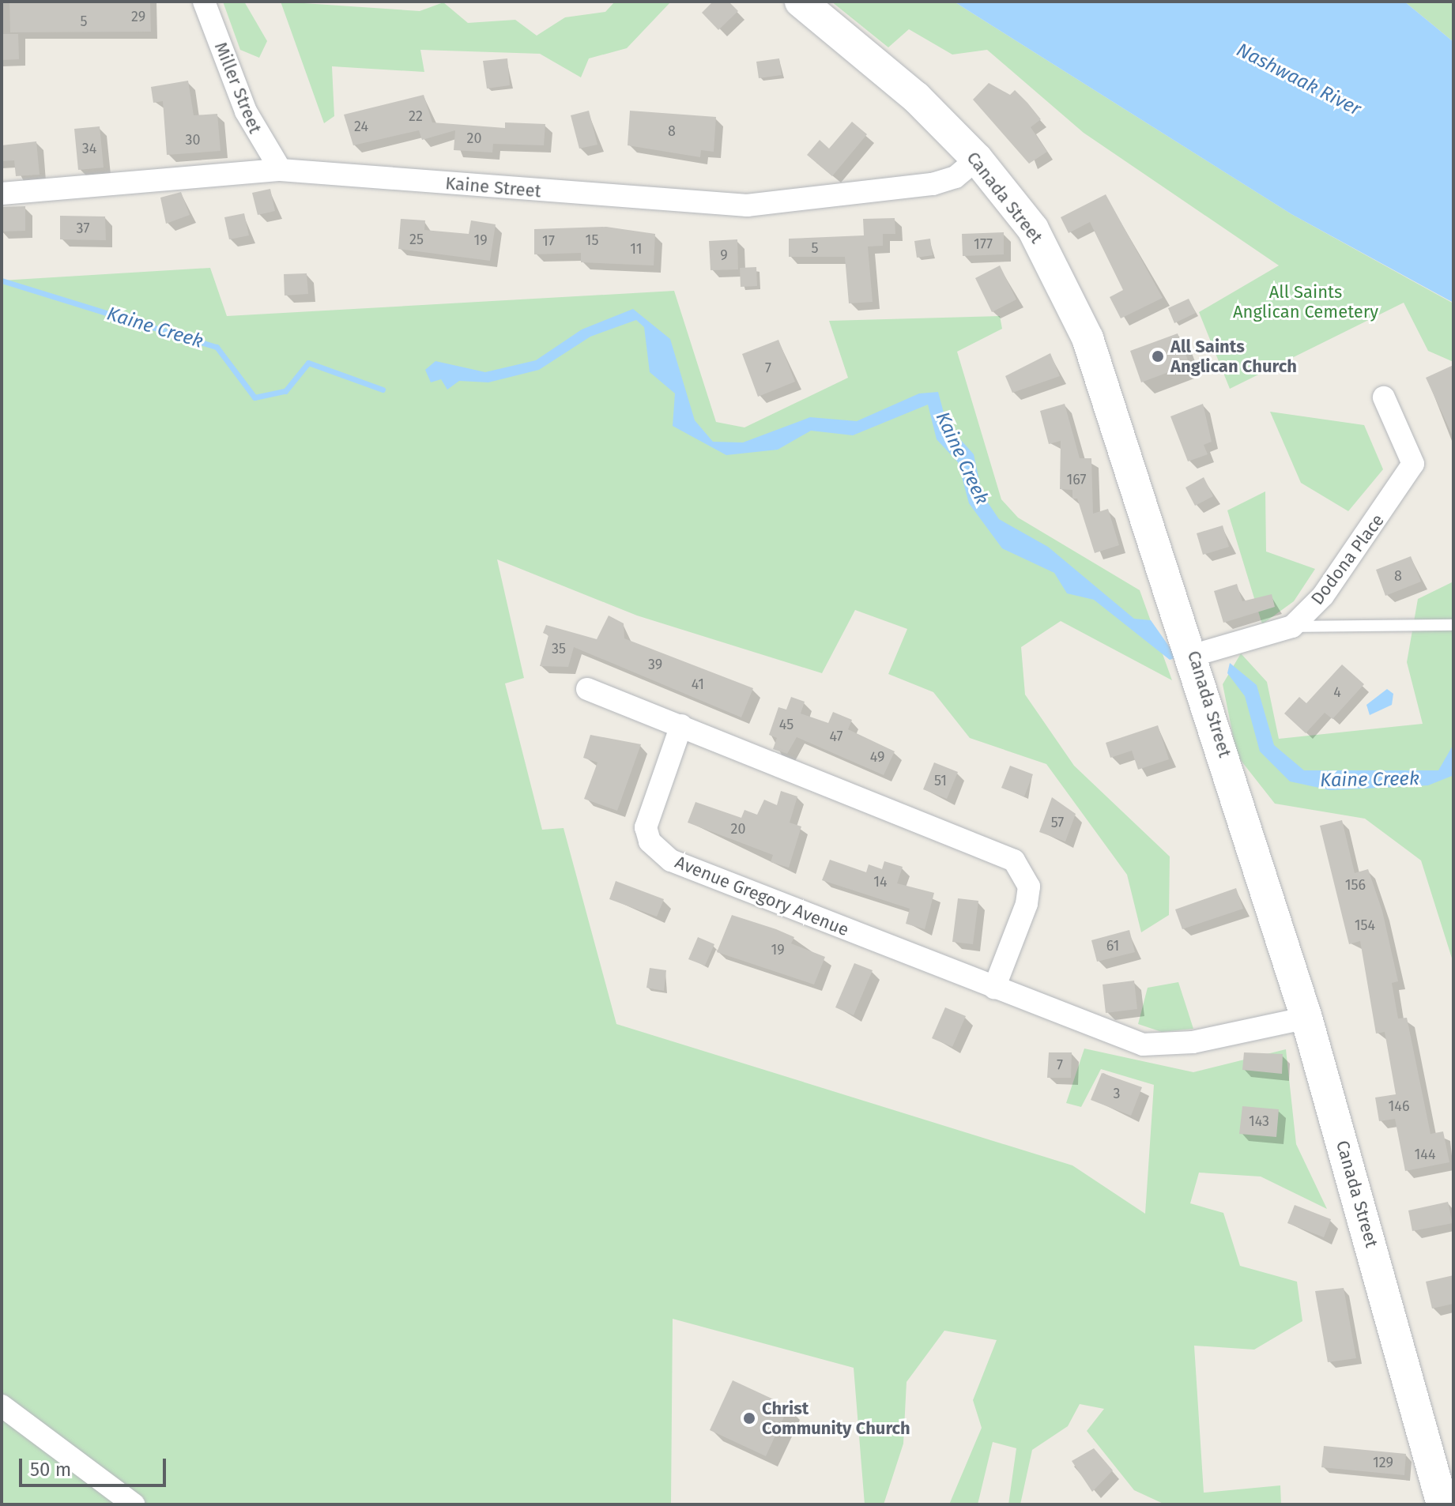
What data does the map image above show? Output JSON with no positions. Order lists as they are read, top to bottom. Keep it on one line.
{"streets":{"main road":["Canada Street"],"street":["Miller Street","Kaine Street","Dodona Place","Avenue Gregory Avenue"]},"crossings":[["Miller Street","Kaine Street"],["Kaine Street","Canada Street"],["Canada Street","Dodona Place"],["Canada Street","Avenue Gregory Avenue"]],"water":["Nashwaak River","Kaine Creek"],"parks":["All Saints Anglican Cemetery"],"places":["All Saints Anglican Church","Christ Community Church"],"house_numbers":["29","5","22","24","8","20","30","34","37","25","19","15","17","177","5","11","9","7","167","8","35","39","41","4","45","47","49","51","57","20","14","156","154","61","19","7","3","146","143","144","129"],"scale_bar":"50 m"}
